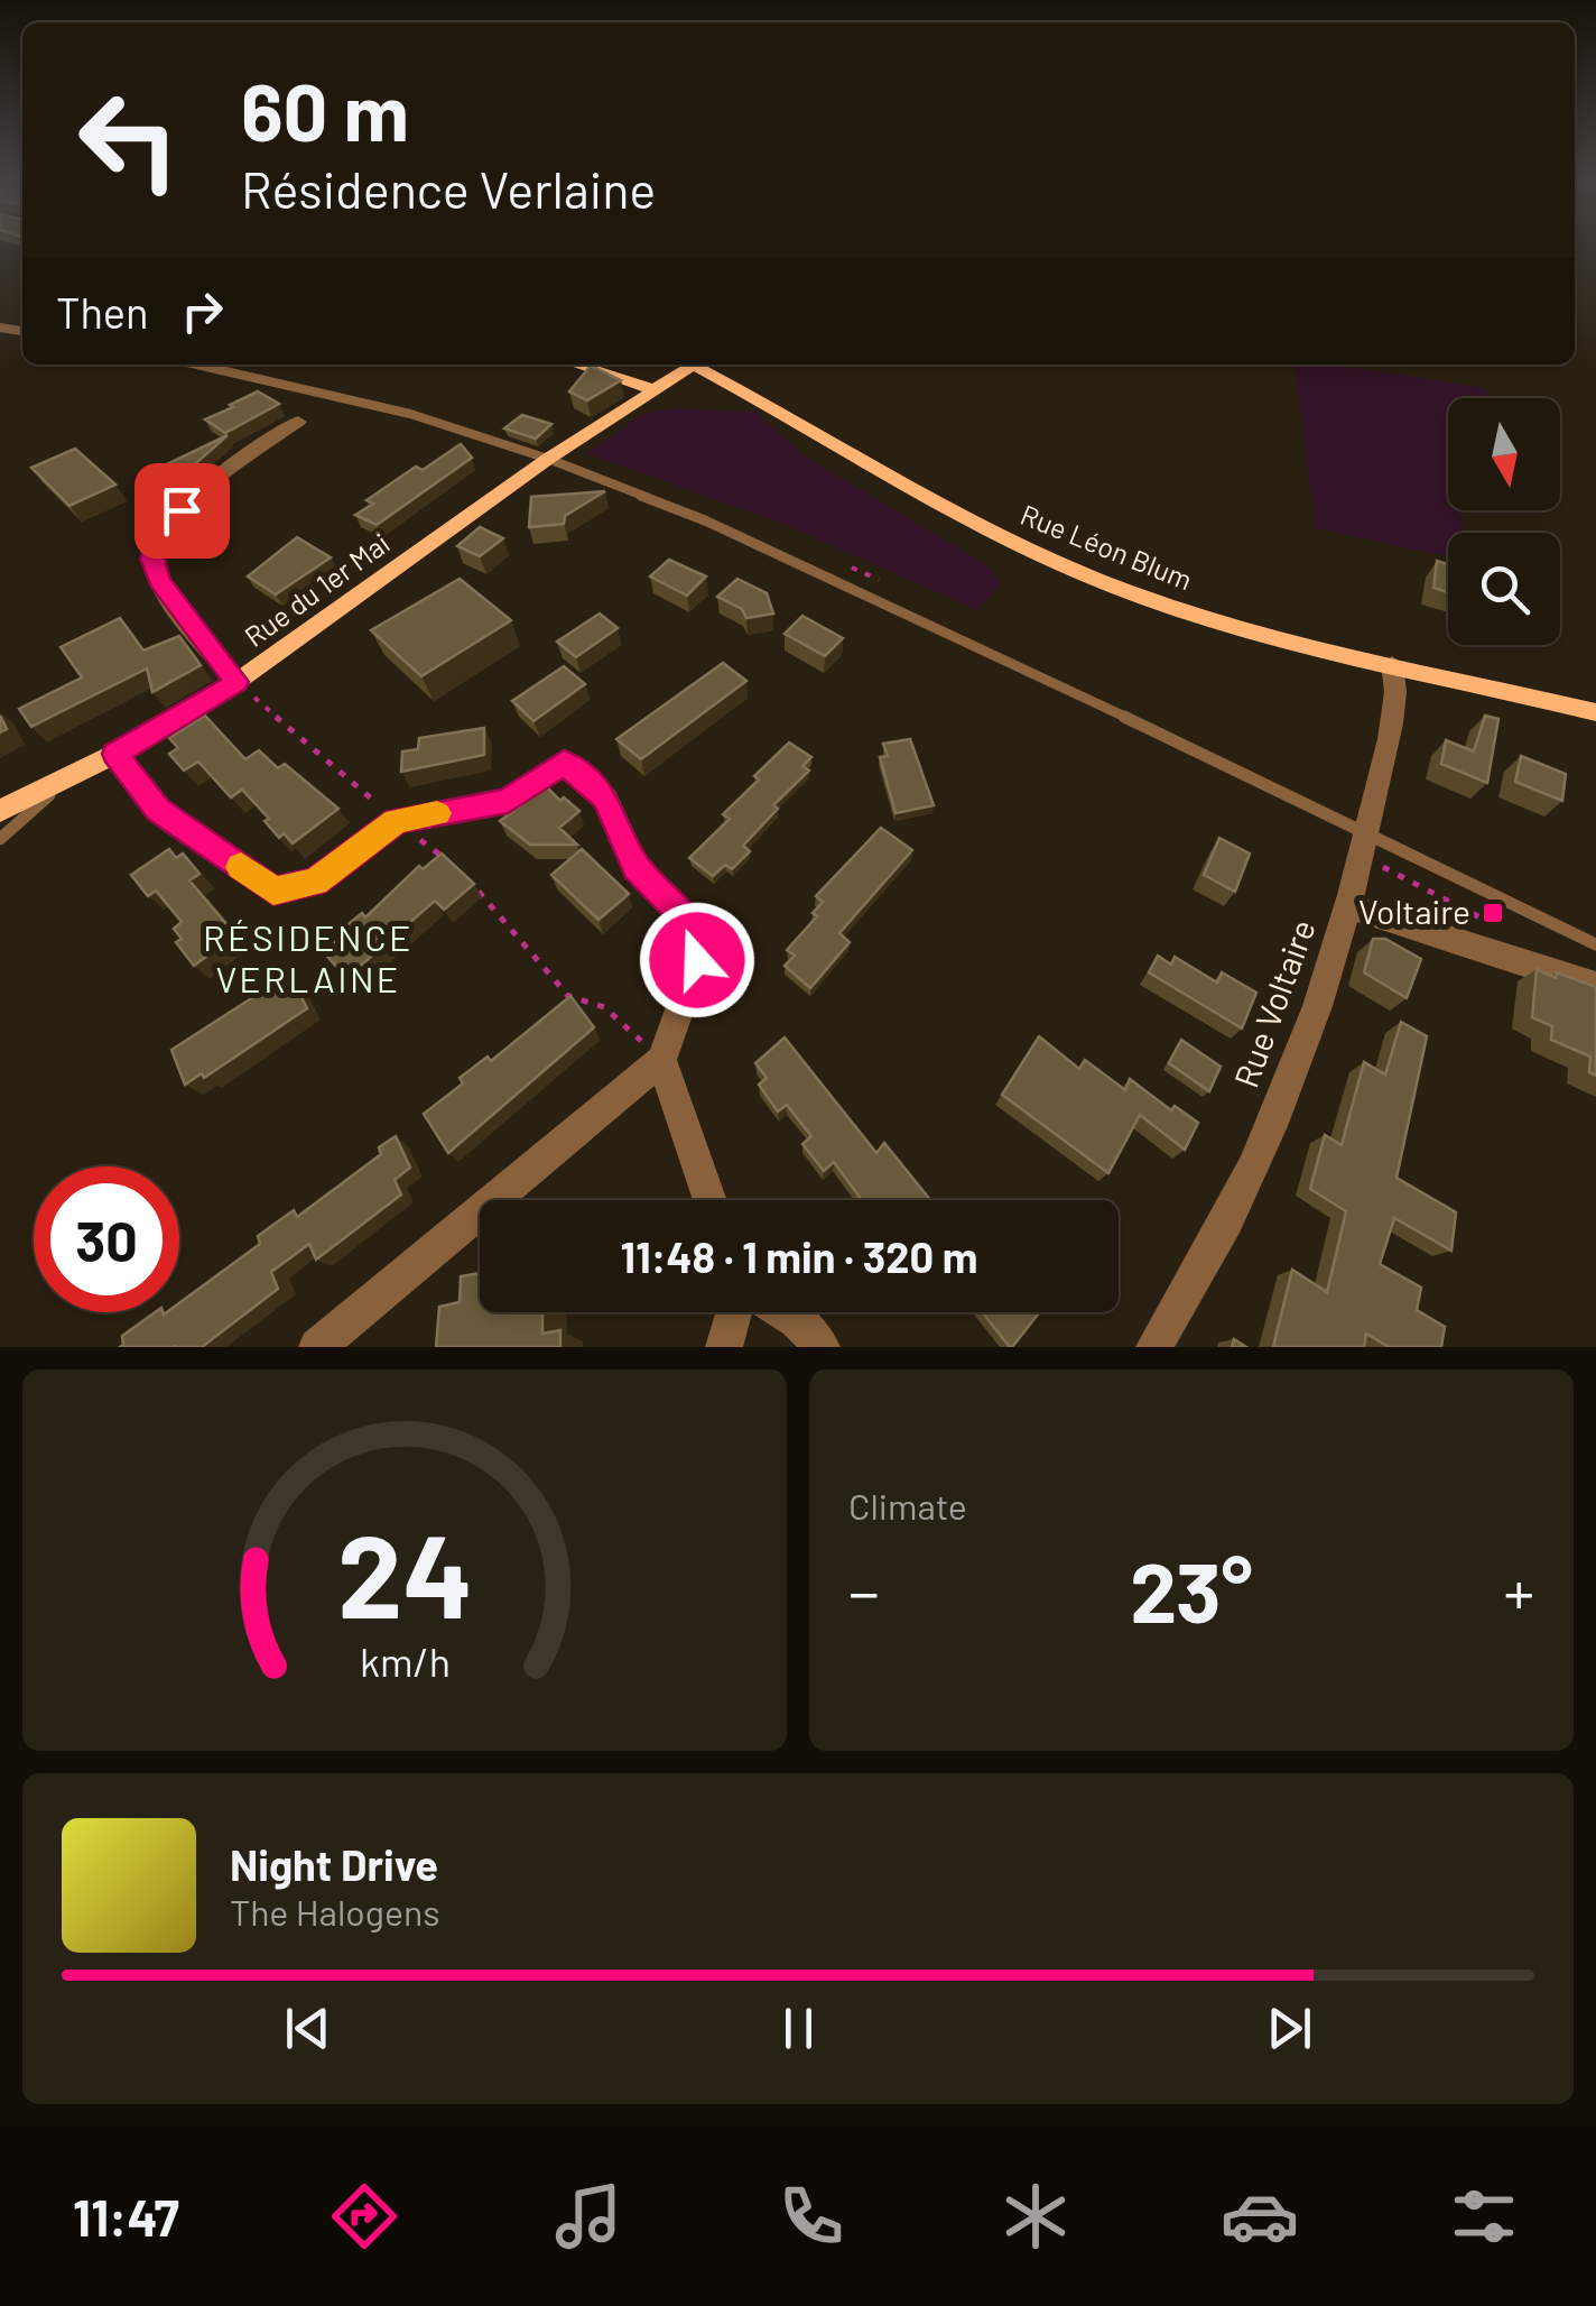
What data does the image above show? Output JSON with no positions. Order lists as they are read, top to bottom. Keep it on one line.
{"streets":{"street":["Rue Léon Blum","Rue du 1er Mai","Rue Voltaire"]},"crossings":[["Rue Léon Blum","Rue Voltaire"]],"districts":["RÉSIDENCE VERLAINE"],"places":{"transit":["Voltaire"]},"north":"bottom","page":{"turn":["60 m","Résidence Verlaine"],"then":"Then","limit":"30","trip":"11:48 · 1 min · 320 m","tile":"Climate","heat":["−","23°","+"],"song":["Night Drive","The Halogens"],"tabs":"11:47","gauge":["24","km/h"]}}
